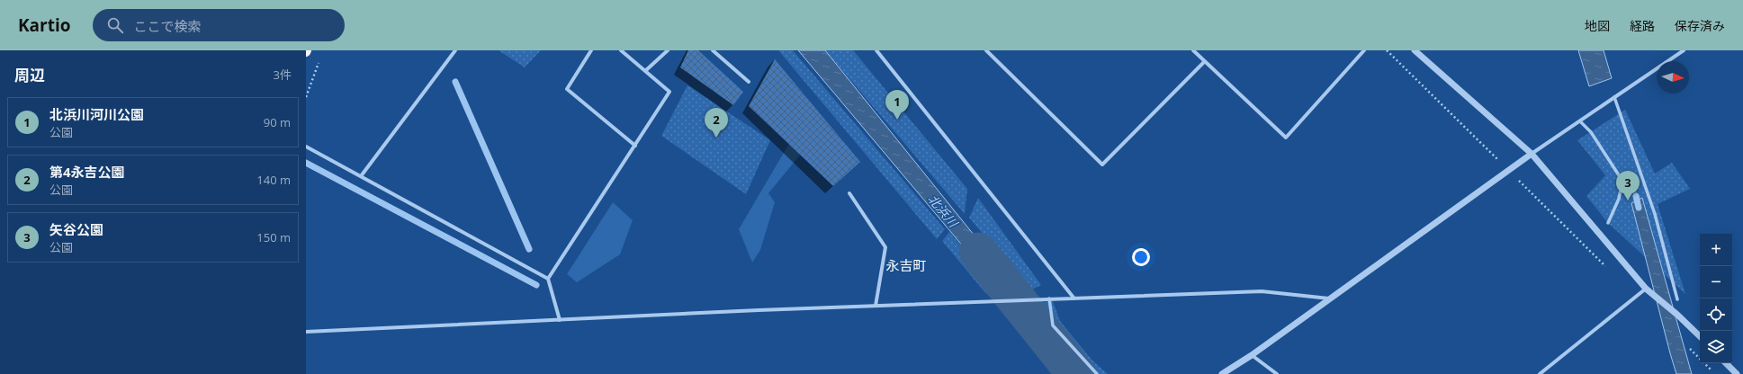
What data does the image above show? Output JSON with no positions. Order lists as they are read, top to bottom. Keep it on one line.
{"districts":["永吉町"],"water":["北浜川"],"north":"right","page":{"header":"Kartio","search":"ここで検索","nav":["地図","経路","保存済み"],"heading":["周辺","3件"],"pins":["1","2","3"],"list":[{"mark":"1","name":"北浜川河川公園","note":"公園","value":"90 m"},{"mark":"2","name":"第4永吉公園","note":"公園","value":"140 m"},{"mark":"3","name":"矢谷公園","note":"公園","value":"150 m"}],"map_buttons":["+","−"]}}
